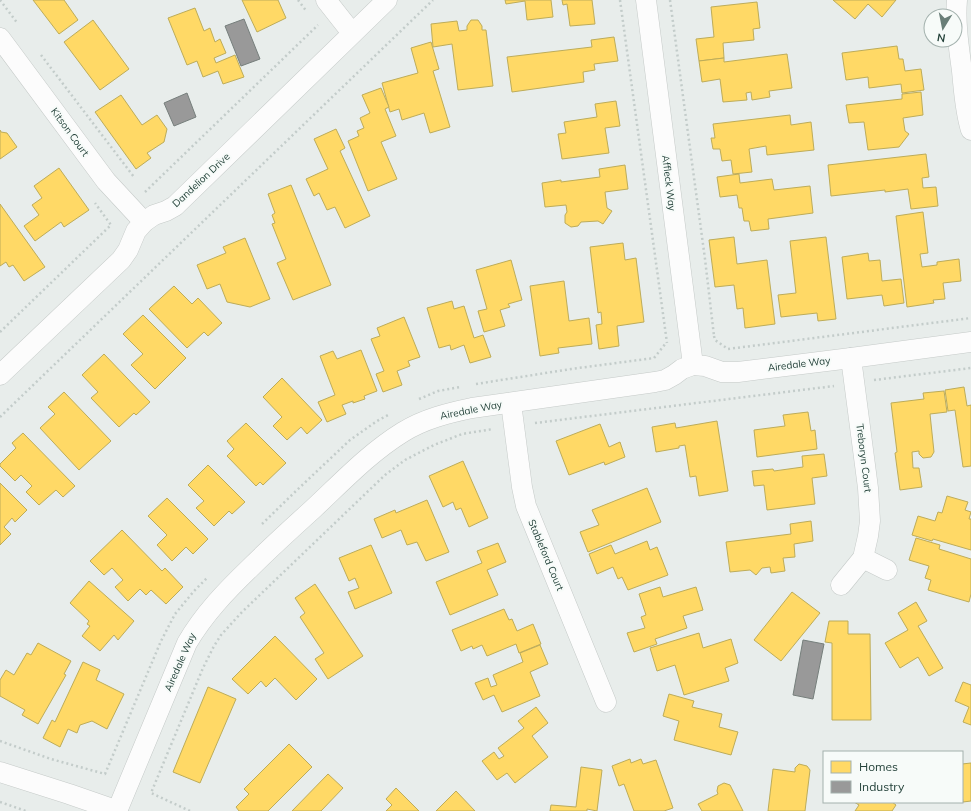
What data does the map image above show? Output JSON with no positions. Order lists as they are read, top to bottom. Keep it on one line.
{"streets":{"street":["Kitson Court","Dandelion Drive","Affleck Way","Airedale Way","Treboryn Court","Stableford Court"]},"crossings":[["Kitson Court","Dandelion Drive"],["Affleck Way","Airedale Way"],["Airedale Way","Treboryn Court"],["Airedale Way","Stableford Court"]],"legend":["Homes","Industry"],"north":"bottom"}
